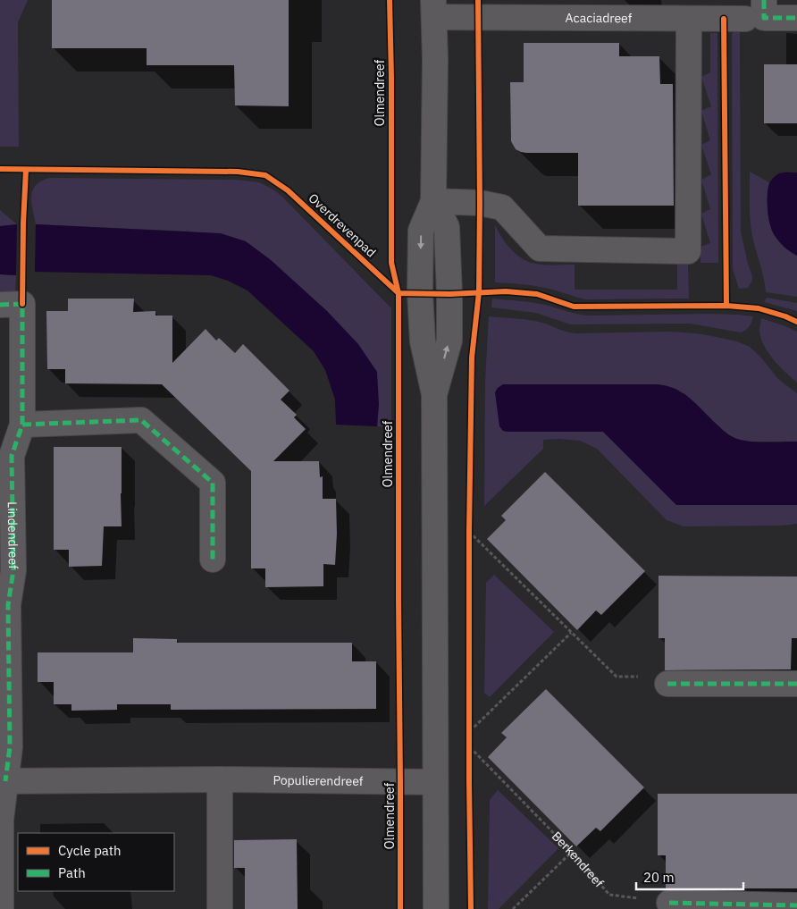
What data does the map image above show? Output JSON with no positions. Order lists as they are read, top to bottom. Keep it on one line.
{"streets":{"street":["Acaciadreef","Lindendreef","Populierendreef"],"path":["Berkendreef"],"cycle path":["Olmendreef","Overdrevenpad"]},"crossings":[["Lindendreef","Populierendreef"]],"legend":["Cycle path","Path"],"scale_bar":"20 m"}
